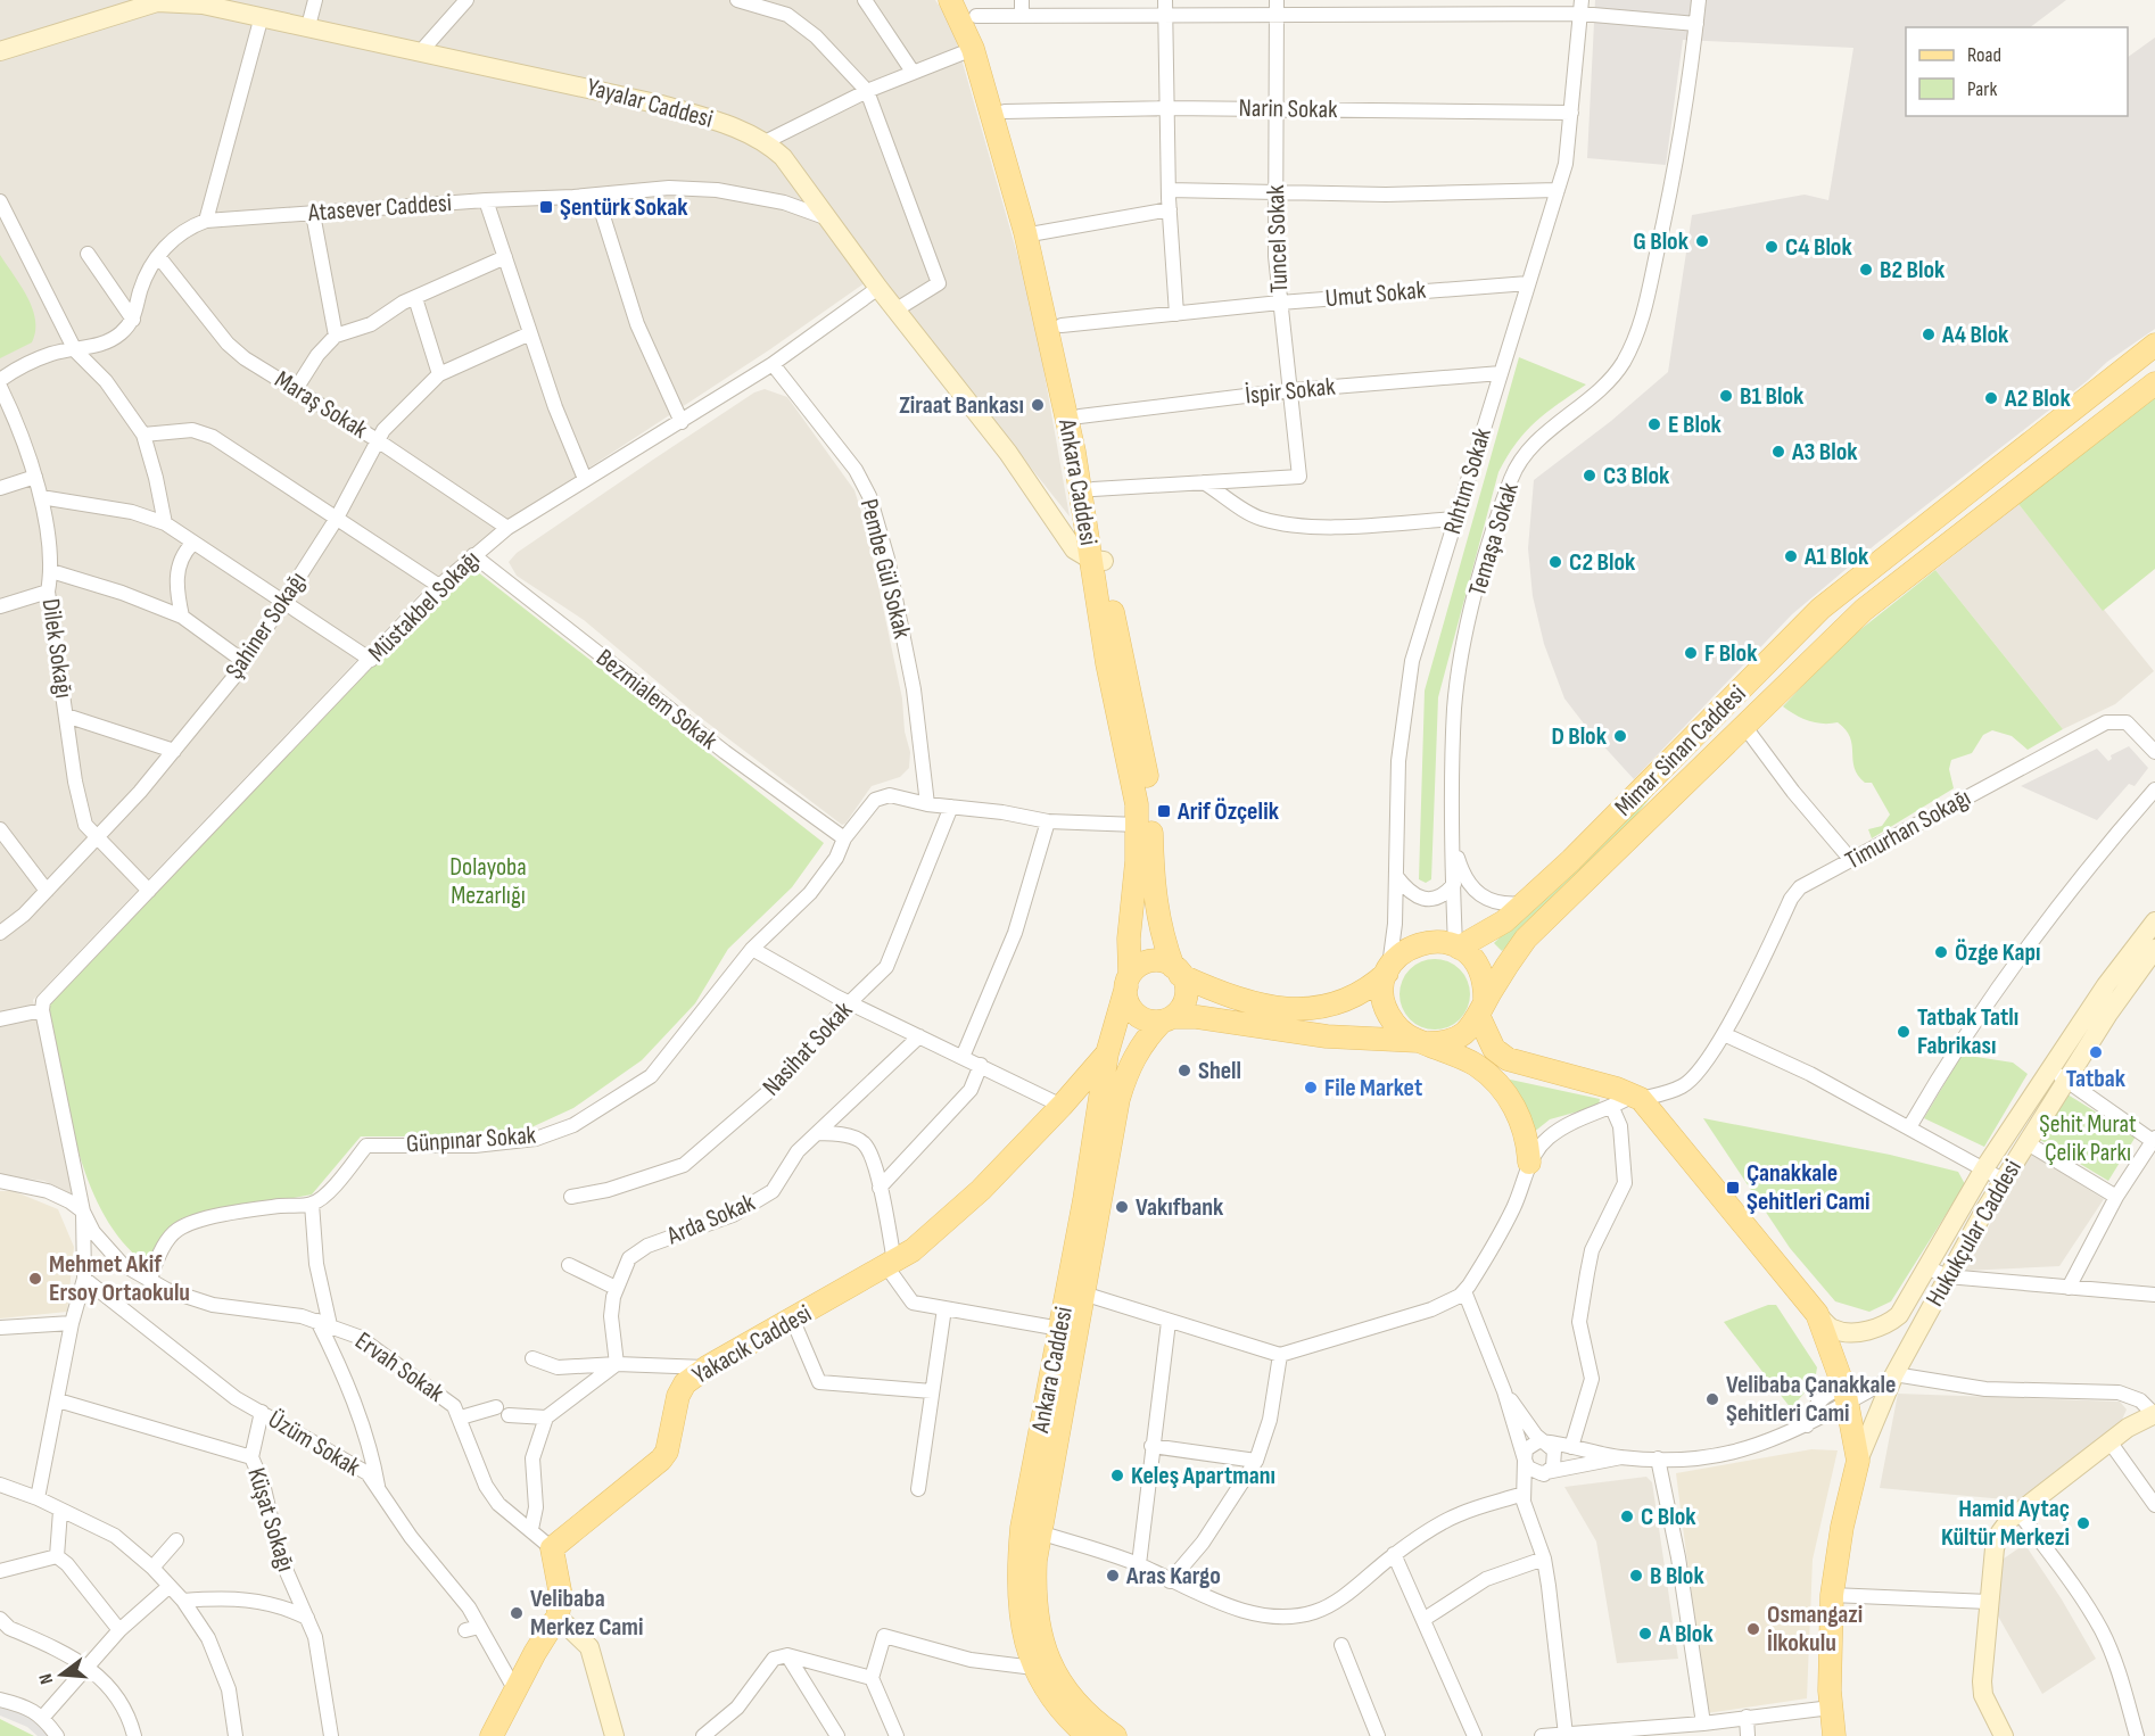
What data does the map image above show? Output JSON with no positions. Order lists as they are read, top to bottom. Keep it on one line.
{"streets":{"main road":["Ankara Caddesi","Mimar Sinan Caddesi","Hukukçular Caddesi","Yakacık Caddesi"],"street":["Yayalar Caddesi","Narin Sokak","Atasever Caddesi","Tuncel Sokak","Umut Sokak","İspir Sokak","Maraş Sokak","Rıhtım Sokak","Temaşa Sokak","Pembe Gül Sokak","Müstakbel Sokağı","Şahiner Sokağı","Dilek Sokağı","Bezmialem Sokak","Timurhan Sokağı","Nasihat Sokak","Günpınar Sokak","Arda Sokak","Ervah Sokak","Üzüm Sokak","Küşat Sokağı"]},"crossings":[["Yayalar Caddesi","Atasever Caddesi"],["Yayalar Caddesi","Ankara Caddesi"],["Yayalar Caddesi","Müstakbel Sokağı"],["Narin Sokak","Tuncel Sokak"],["Narin Sokak","Rıhtım Sokak"],["Narin Sokak","Ankara Caddesi"],["Atasever Caddesi","Maraş Sokak"],["Tuncel Sokak","Umut Sokak"],["Tuncel Sokak","İspir Sokak"],["Umut Sokak","Rıhtım Sokak"],["Umut Sokak","Ankara Caddesi"],["İspir Sokak","Rıhtım Sokak"],["İspir Sokak","Ankara Caddesi"],["Maraş Sokak","Müstakbel Sokağı"],["Maraş Sokak","Şahiner Sokağı"],["Rıhtım Sokak","Temaşa Sokak"],["Rıhtım Sokak","Mimar Sinan Caddesi"],["Ankara Caddesi","Günpınar Sokak"],["Ankara Caddesi","Yakacık Caddesi"],["Temaşa Sokak","Mimar Sinan Caddesi"],["Pembe Gül Sokak","Müstakbel Sokağı"],["Pembe Gül Sokak","Günpınar Sokak"],["Müstakbel Sokağı","Dilek Sokağı"],["Müstakbel Sokağı","Bezmialem Sokak"],["Şahiner Sokağı","Dilek Sokağı"],["Bezmialem Sokak","Günpınar Sokak"],["Timurhan Sokağı","Hukukçular Caddesi"],["Nasihat Sokak","Günpınar Sokak"],["Yakacık Caddesi","Ervah Sokak"]],"parks":["Dolayoba Mezarlığı","Şehit Murat Çelik Parkı"],"places":{"transit":["Şentürk Sokak","Arif Özçelik","Çanakkale Şehitleri Cami"],"other":["G Blok","C4 Blok","B2 Blok","A4 Blok","B1 Blok","A2 Blok","Ziraat Bankası","E Blok","A3 Blok","C3 Blok","A1 Blok","C2 Blok","F Blok","D Blok","Özge Kapı","Tatbak Tatlı Fabrikası","Tatbak","Shell","File Market","Vakıfbank","Mehmet Akif Ersoy Ortaokulu","Velibaba Çanakkale Şehitleri Cami","Keleş Apartmanı","C Blok","Hamid Aytaç Kültür Merkezi","Aras Kargo","B Blok","Velibaba Merkez Cami","Osmangazi İlkokulu","A Blok"]},"legend":["Road","Park"],"north":"left"}
